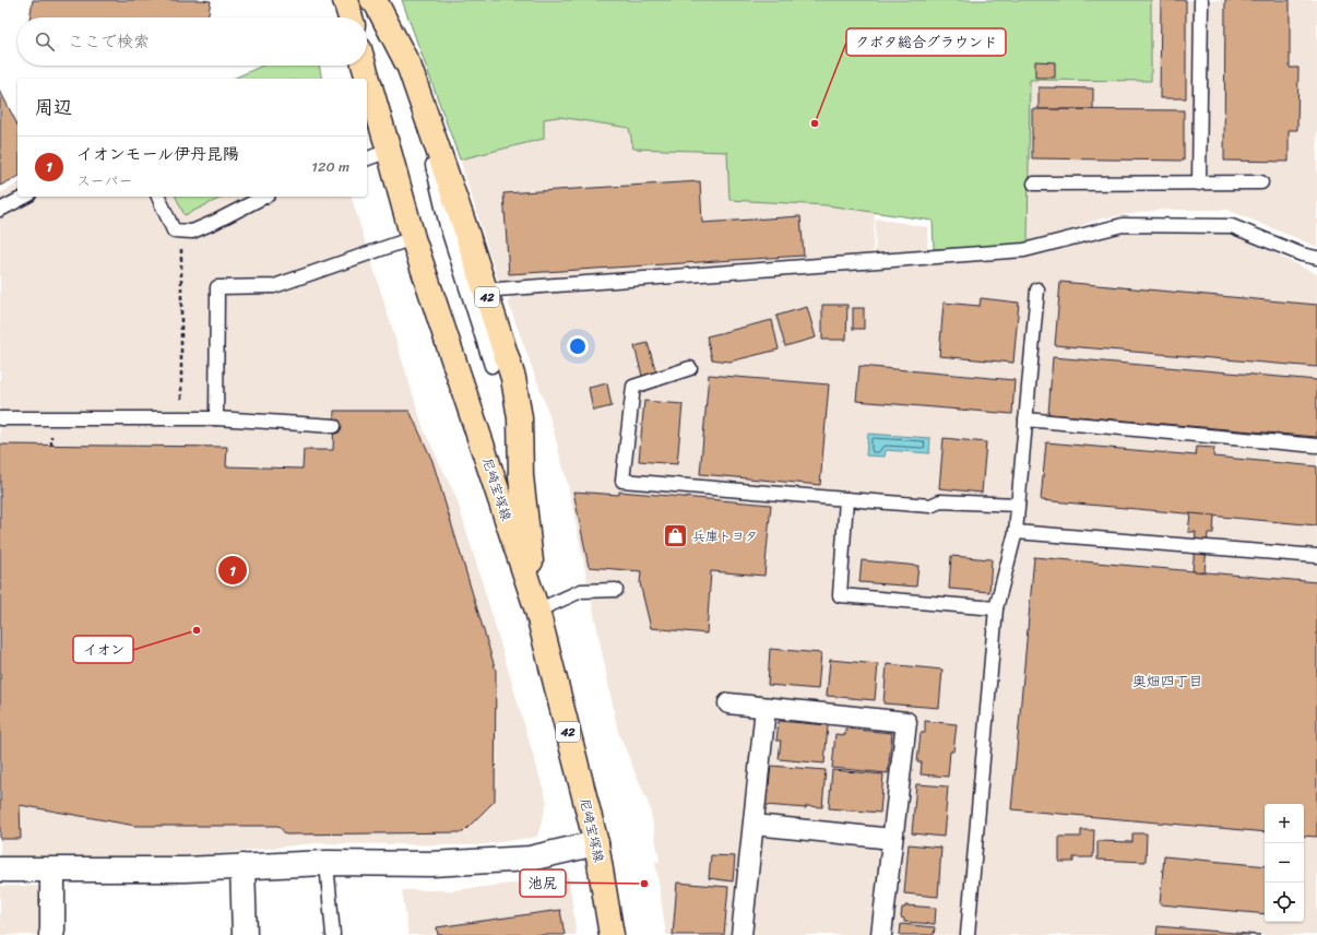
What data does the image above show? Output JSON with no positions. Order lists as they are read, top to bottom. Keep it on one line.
{"streets":{"main road":["42","尼崎宝塚線"]},"crossings":[["42","尼崎宝塚線"]],"districts":["奥畑四丁目"],"places":{"other":["クボタ総合グラウンド","イオン","池尻"],"shop":["兵庫トヨタ"]},"page":{"search":"ここで検索","heading":"周辺","list":[{"mark":"1","name":"イオンモール伊丹昆陽","note":"スーパー","value":"120 m"}],"pins":"1","map_buttons":["+","−"]}}
